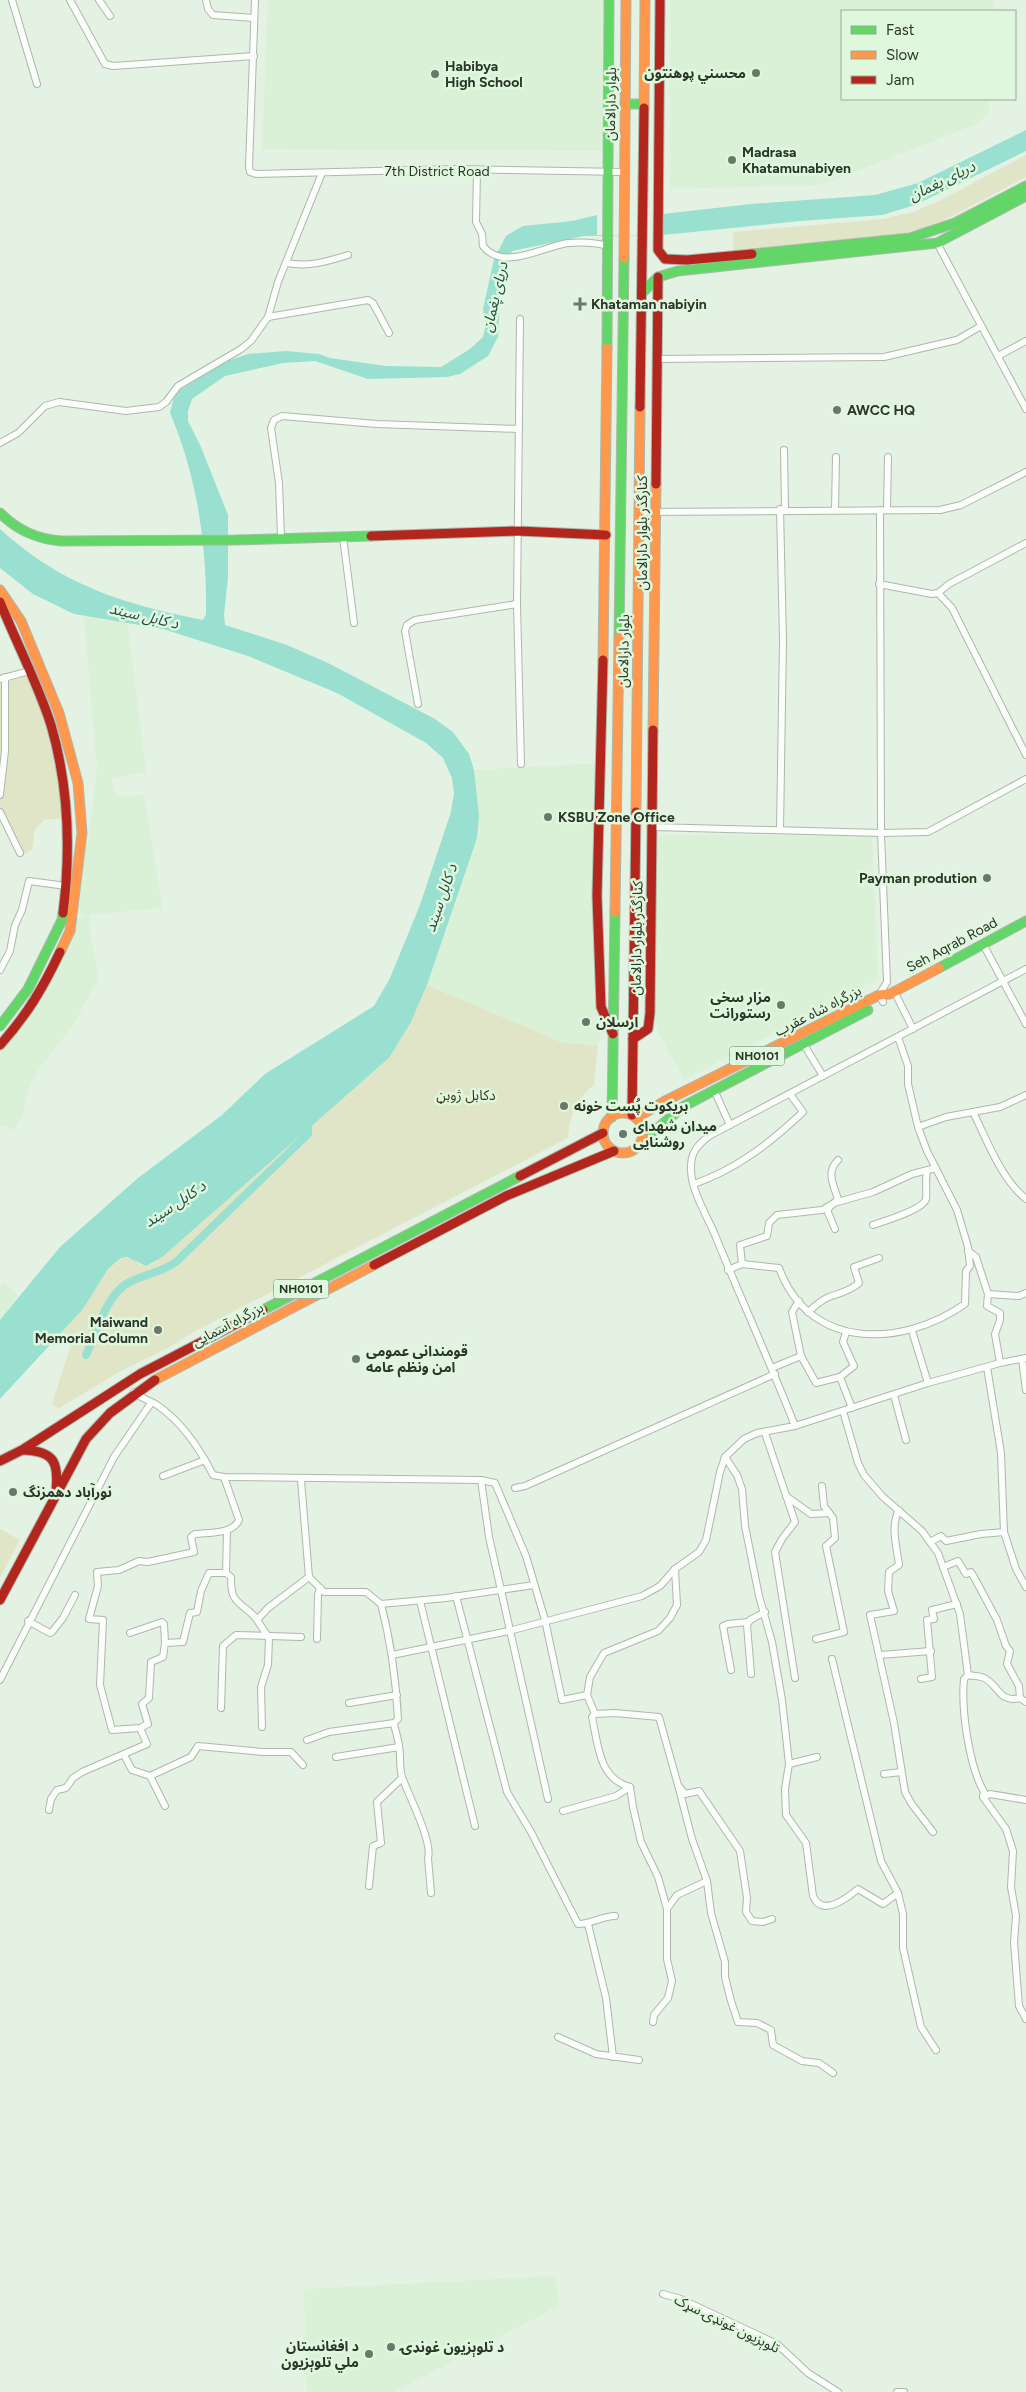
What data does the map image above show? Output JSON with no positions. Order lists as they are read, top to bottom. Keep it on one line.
{"streets":{"main road":["بلوار دارالامان","کنارگذر بلوار دارالامان","Seh Aqrab Road","بزرگراه شاه عقرب","NH0101","بزرگراه آسمایی"],"street":["7th District Road","تلوېزيون غونډۍ سړک"]},"crossings":[["بلوار دارالامان","7th District Road"],["بلوار دارالامان","کنارگذر بلوار دارالامان"],["بلوار دارالامان","بزرگراه شاه عقرب"],["بلوار دارالامان","NH0101"],["بلوار دارالامان","بزرگراه آسمایی"],["Seh Aqrab Road","بزرگراه شاه عقرب"],["Seh Aqrab Road","NH0101"],["بزرگراه شاه عقرب","NH0101"],["بزرگراه شاه عقرب","بزرگراه آسمایی"],["NH0101","بزرگراه آسمایی"]],"water":["دریای پغمان","د کابل سيند"],"parks":["دکابل ژوبڼ"],"places":{"other":["محسني پوهنتون","Habibya High School","Madrasa Khatamunabiyen","AWCC HQ","KSBU Zone Office","Payman prodution","مزار سخی رستورانت","ارسلان","بریکوت پُست خونه","میدان شهدای روشنایی","Maiwand Memorial Column","قومندانی عمومی امن ونظم عامه","نورآباد دهمزنگ","د تلوېزیون غونډۍ","د افغانستان ملي تلوېزیون"],"health":["Khataman nabiyin"]},"legend":["Fast","Slow","Jam"]}
